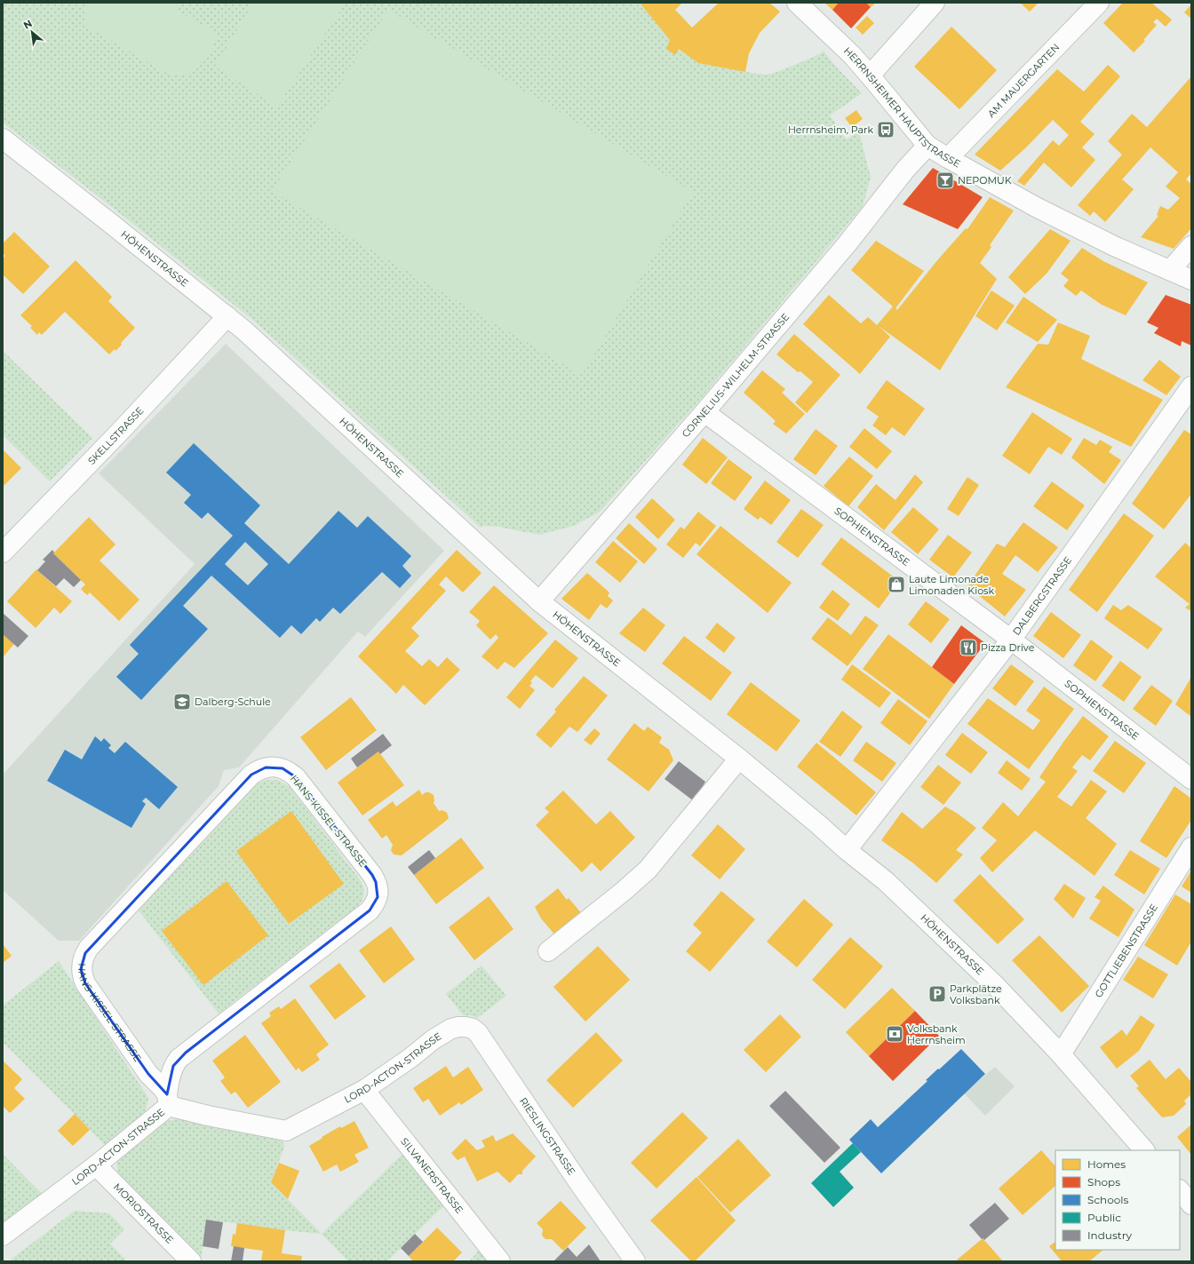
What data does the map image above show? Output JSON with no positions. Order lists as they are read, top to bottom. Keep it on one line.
{"streets":{"street":["AM MAUERGARTEN","HERRNSHEIMER HAUPTSTRASSE","HÖHENSTRASSE","CORNELIUS-WILHELM-STRASSE","SKELLSTRASSE","SOPHIENSTRASSE","DALBERGSTRASSE","HANS-KISSEL-STRASSE","GOTTLIEBENSTRASSE","LORD-ACTON-STRASSE","RIESLINGSTRASSE","SILVANERSTRASSE","MORIOSTRASSE"]},"crossings":[["AM MAUERGARTEN","HERRNSHEIMER HAUPTSTRASSE"],["HERRNSHEIMER HAUPTSTRASSE","CORNELIUS-WILHELM-STRASSE"],["HÖHENSTRASSE","CORNELIUS-WILHELM-STRASSE"],["HÖHENSTRASSE","SKELLSTRASSE"],["HÖHENSTRASSE","DALBERGSTRASSE"],["HÖHENSTRASSE","GOTTLIEBENSTRASSE"],["CORNELIUS-WILHELM-STRASSE","SOPHIENSTRASSE"],["SOPHIENSTRASSE","DALBERGSTRASSE"],["HANS-KISSEL-STRASSE","LORD-ACTON-STRASSE"],["LORD-ACTON-STRASSE","RIESLINGSTRASSE"],["LORD-ACTON-STRASSE","SILVANERSTRASSE"],["LORD-ACTON-STRASSE","MORIOSTRASSE"]],"places":{"bus stop":["Herrnsheim, Park"],"bar":["NEPOMUK"],"shop":["Laute Limonade Limonaden Kiosk"],"restaurant":["Pizza Drive"],"school or university":["Dalberg-Schule"],"parking":["Parkplätze Volksbank"],"bank":["Volksbank Herrnsheim"]},"legend":["Homes","Shops","Schools","Public","Industry"],"north":"top left"}
